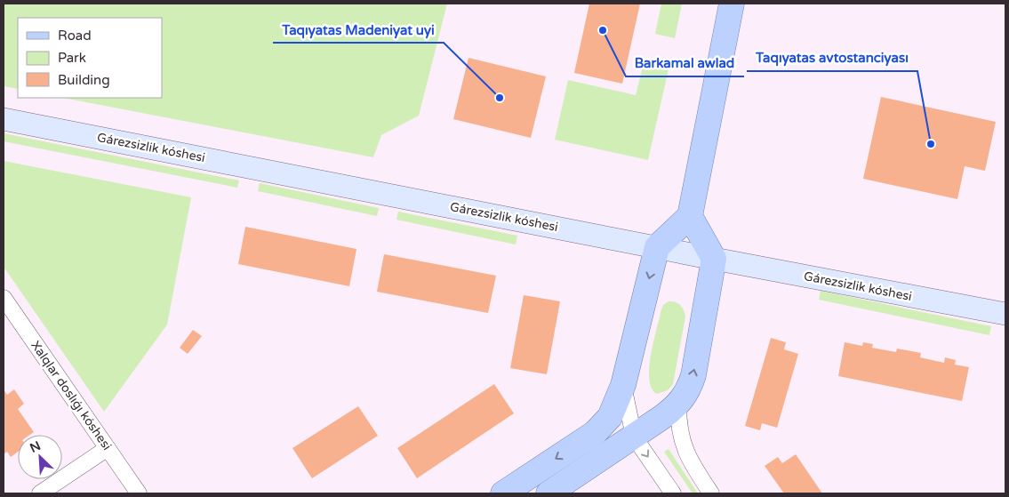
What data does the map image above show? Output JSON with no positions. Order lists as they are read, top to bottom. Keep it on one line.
{"streets":{"street":["Gárezsizlik kóshesi","Xalqlar doslıǵı kóshesi"]},"places":["Barkamal awlad","Taqıyatas Madeniyat uyi","Taqıyatas avtostanciyası"],"legend":["Road","Park","Building"],"north":"top left"}
